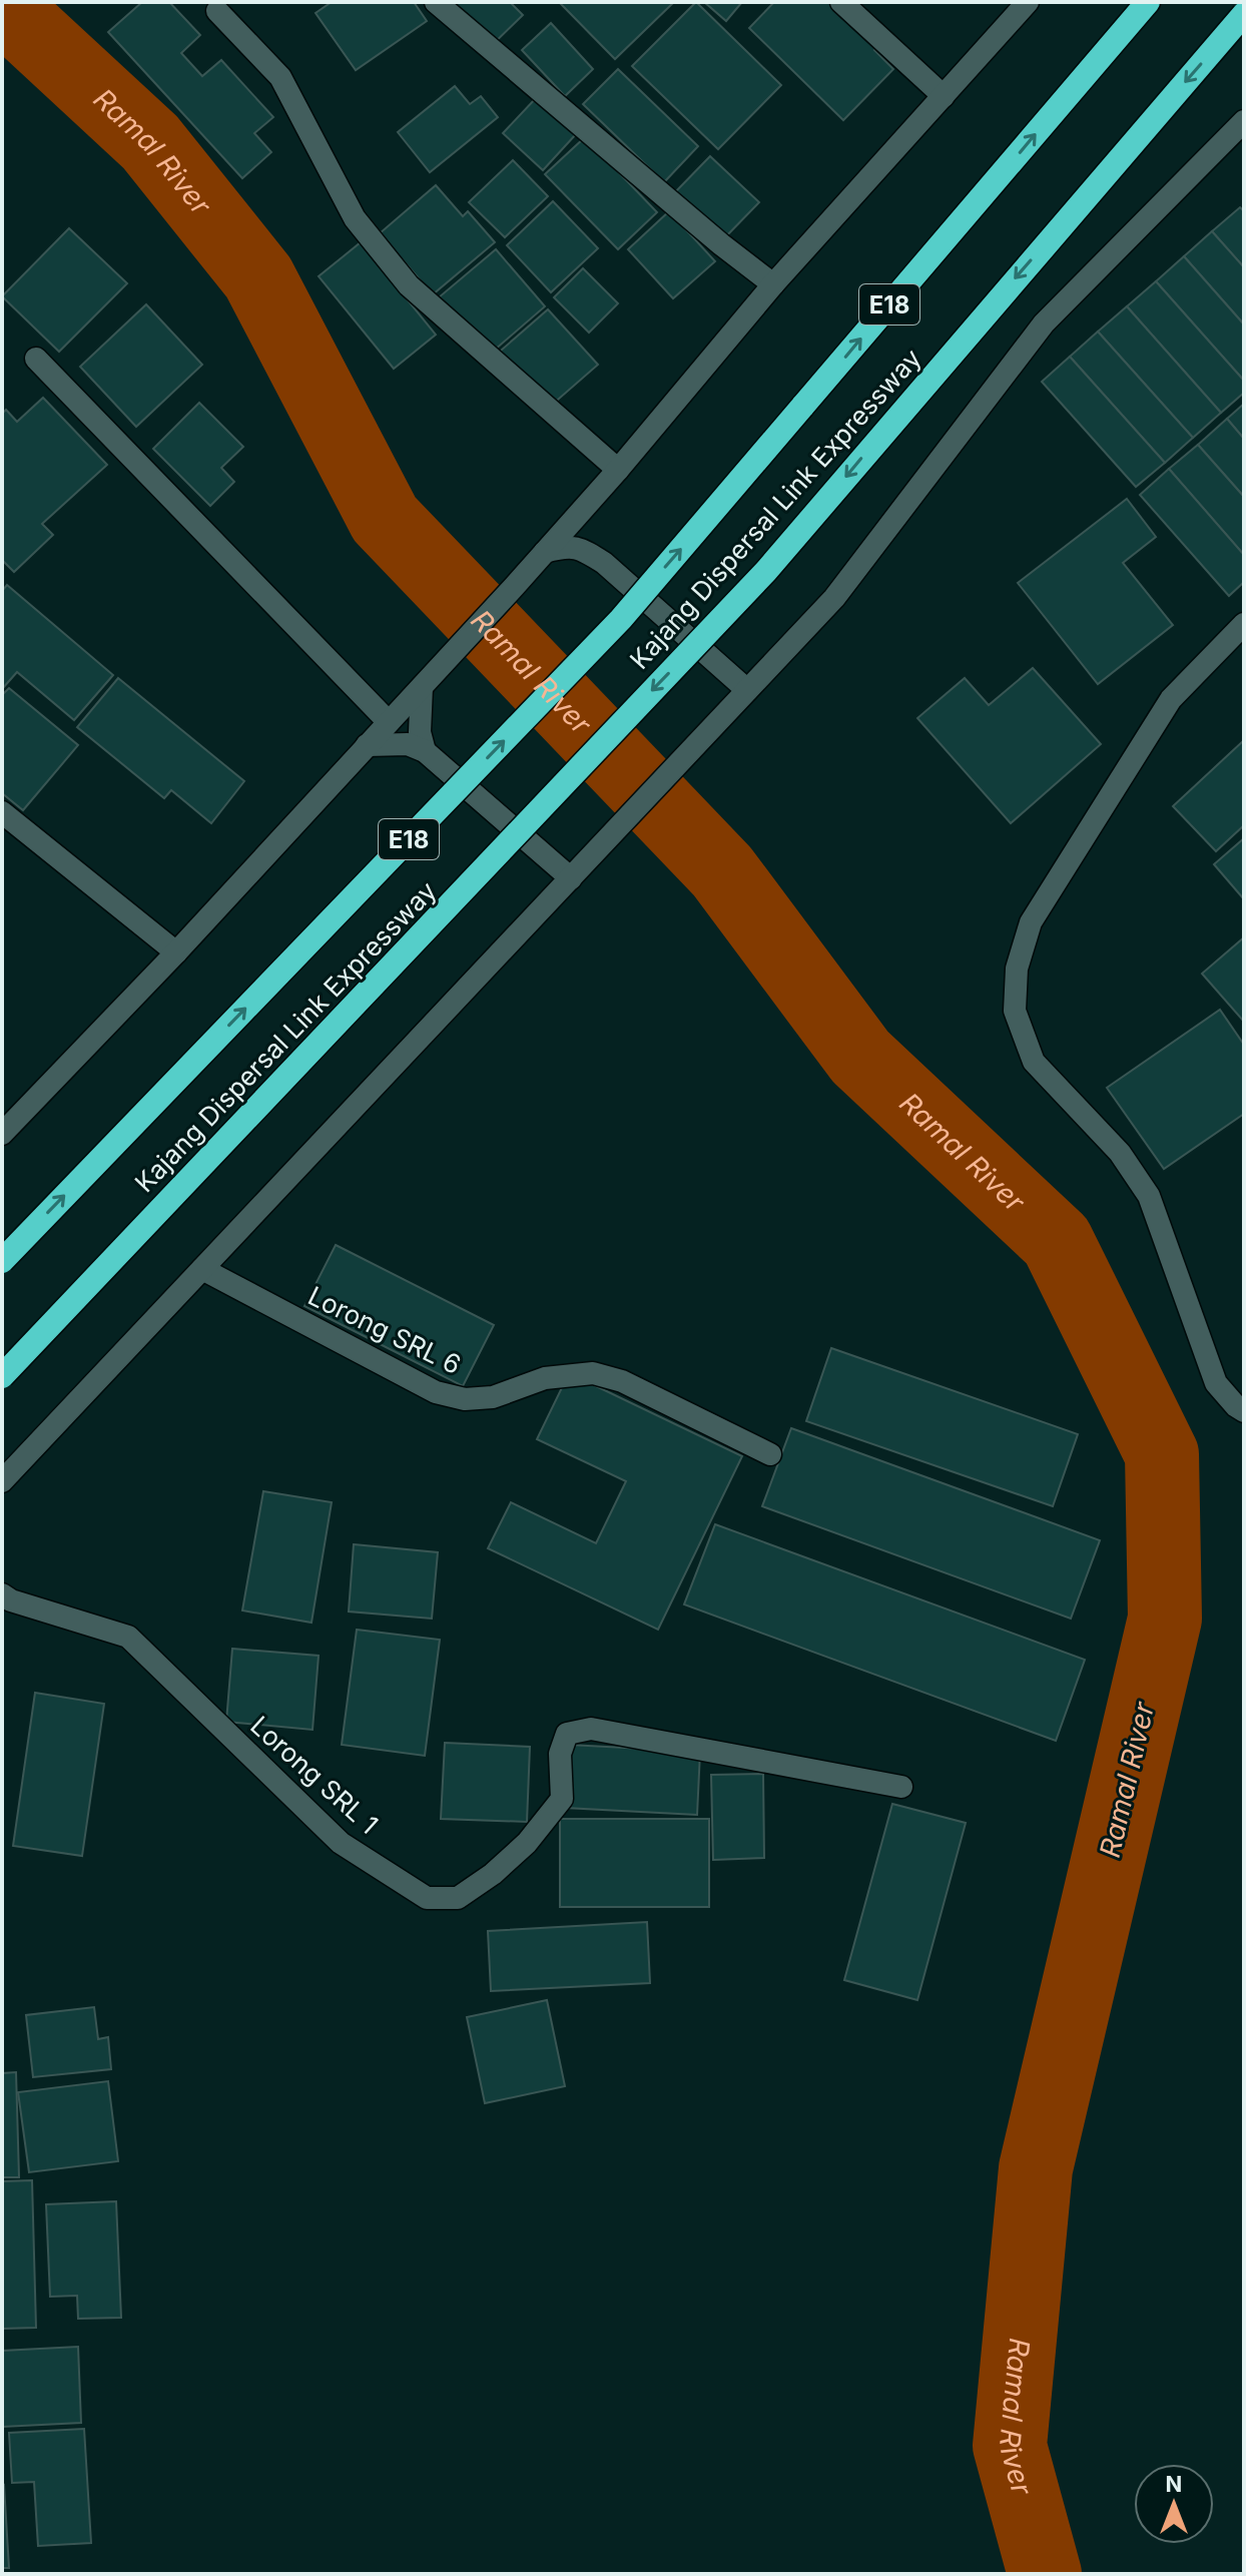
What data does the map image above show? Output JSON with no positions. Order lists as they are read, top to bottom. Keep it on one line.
{"streets":{"highway":["E18","Kajang Dispersal Link Expressway"],"street":["Lorong SRL 6","Lorong SRL 1"]},"water":["Ramal River"],"north":"top"}
